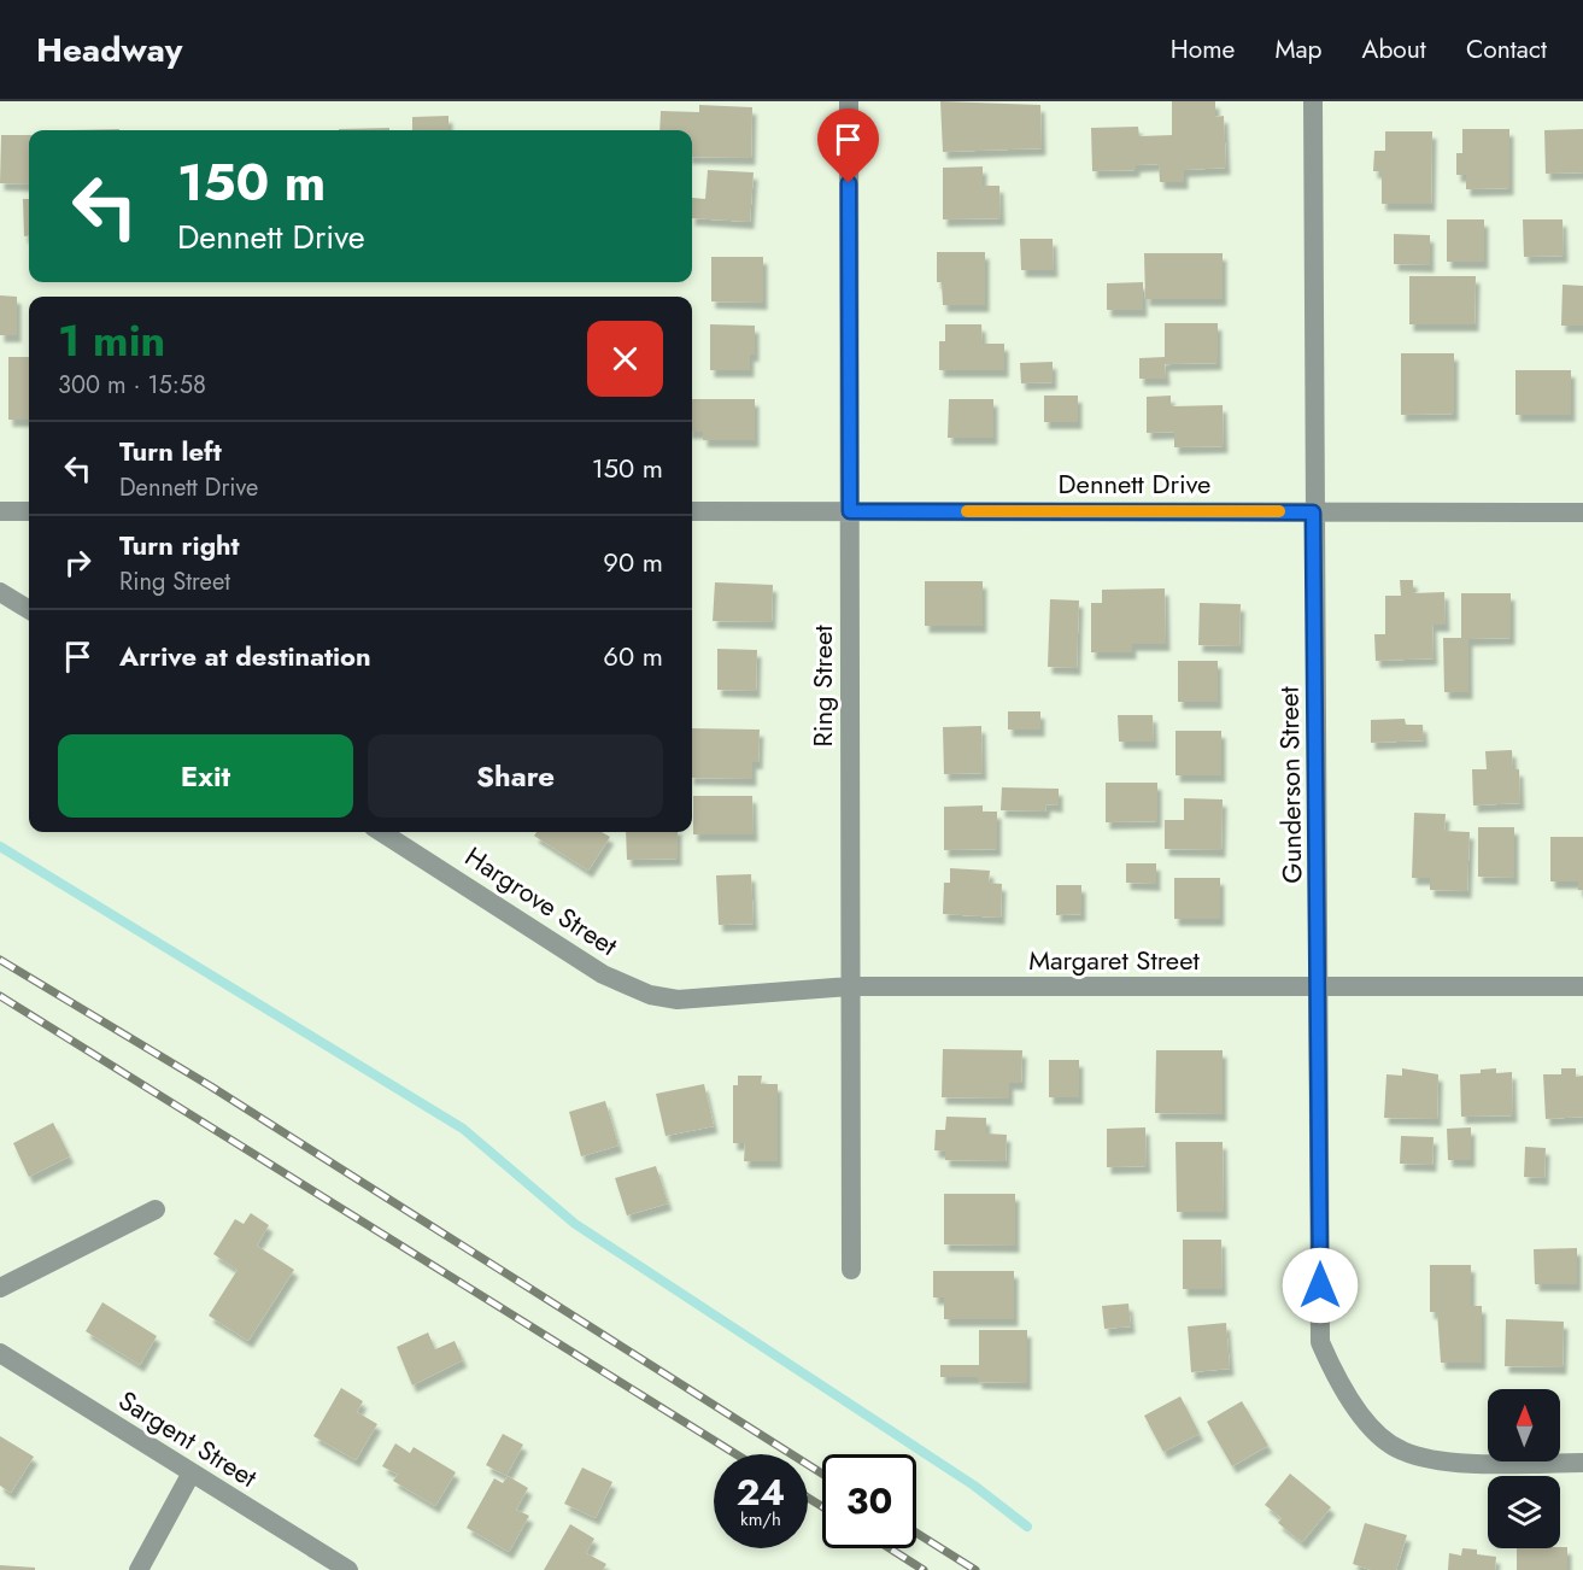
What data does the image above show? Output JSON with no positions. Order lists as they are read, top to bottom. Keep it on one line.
{"streets":{"street":["Dennett Drive","Ring Street","Gunderson Street","Hargrove Street","Margaret Street","Sargent Street"]},"crossings":[["Dennett Drive","Ring Street"],["Dennett Drive","Gunderson Street"],["Ring Street","Margaret Street"],["Gunderson Street","Margaret Street"],["Hargrove Street","Margaret Street"]],"north":"top","page":{"header":"Headway","nav":["Home","Map","About","Contact"],"turn":["150 m","Dennett Drive"],"heading":["1 min","300 m · 15:58"],"list":[{"name":"Turn left","note":"Dennett Drive","value":"150 m"},{"name":"Turn right","note":"Ring Street","value":"90 m"},{"name":"Arrive at destination","value":"60 m"}],"buttons":["Exit","Share"],"speed":"24 km/h","limit":"30"}}
